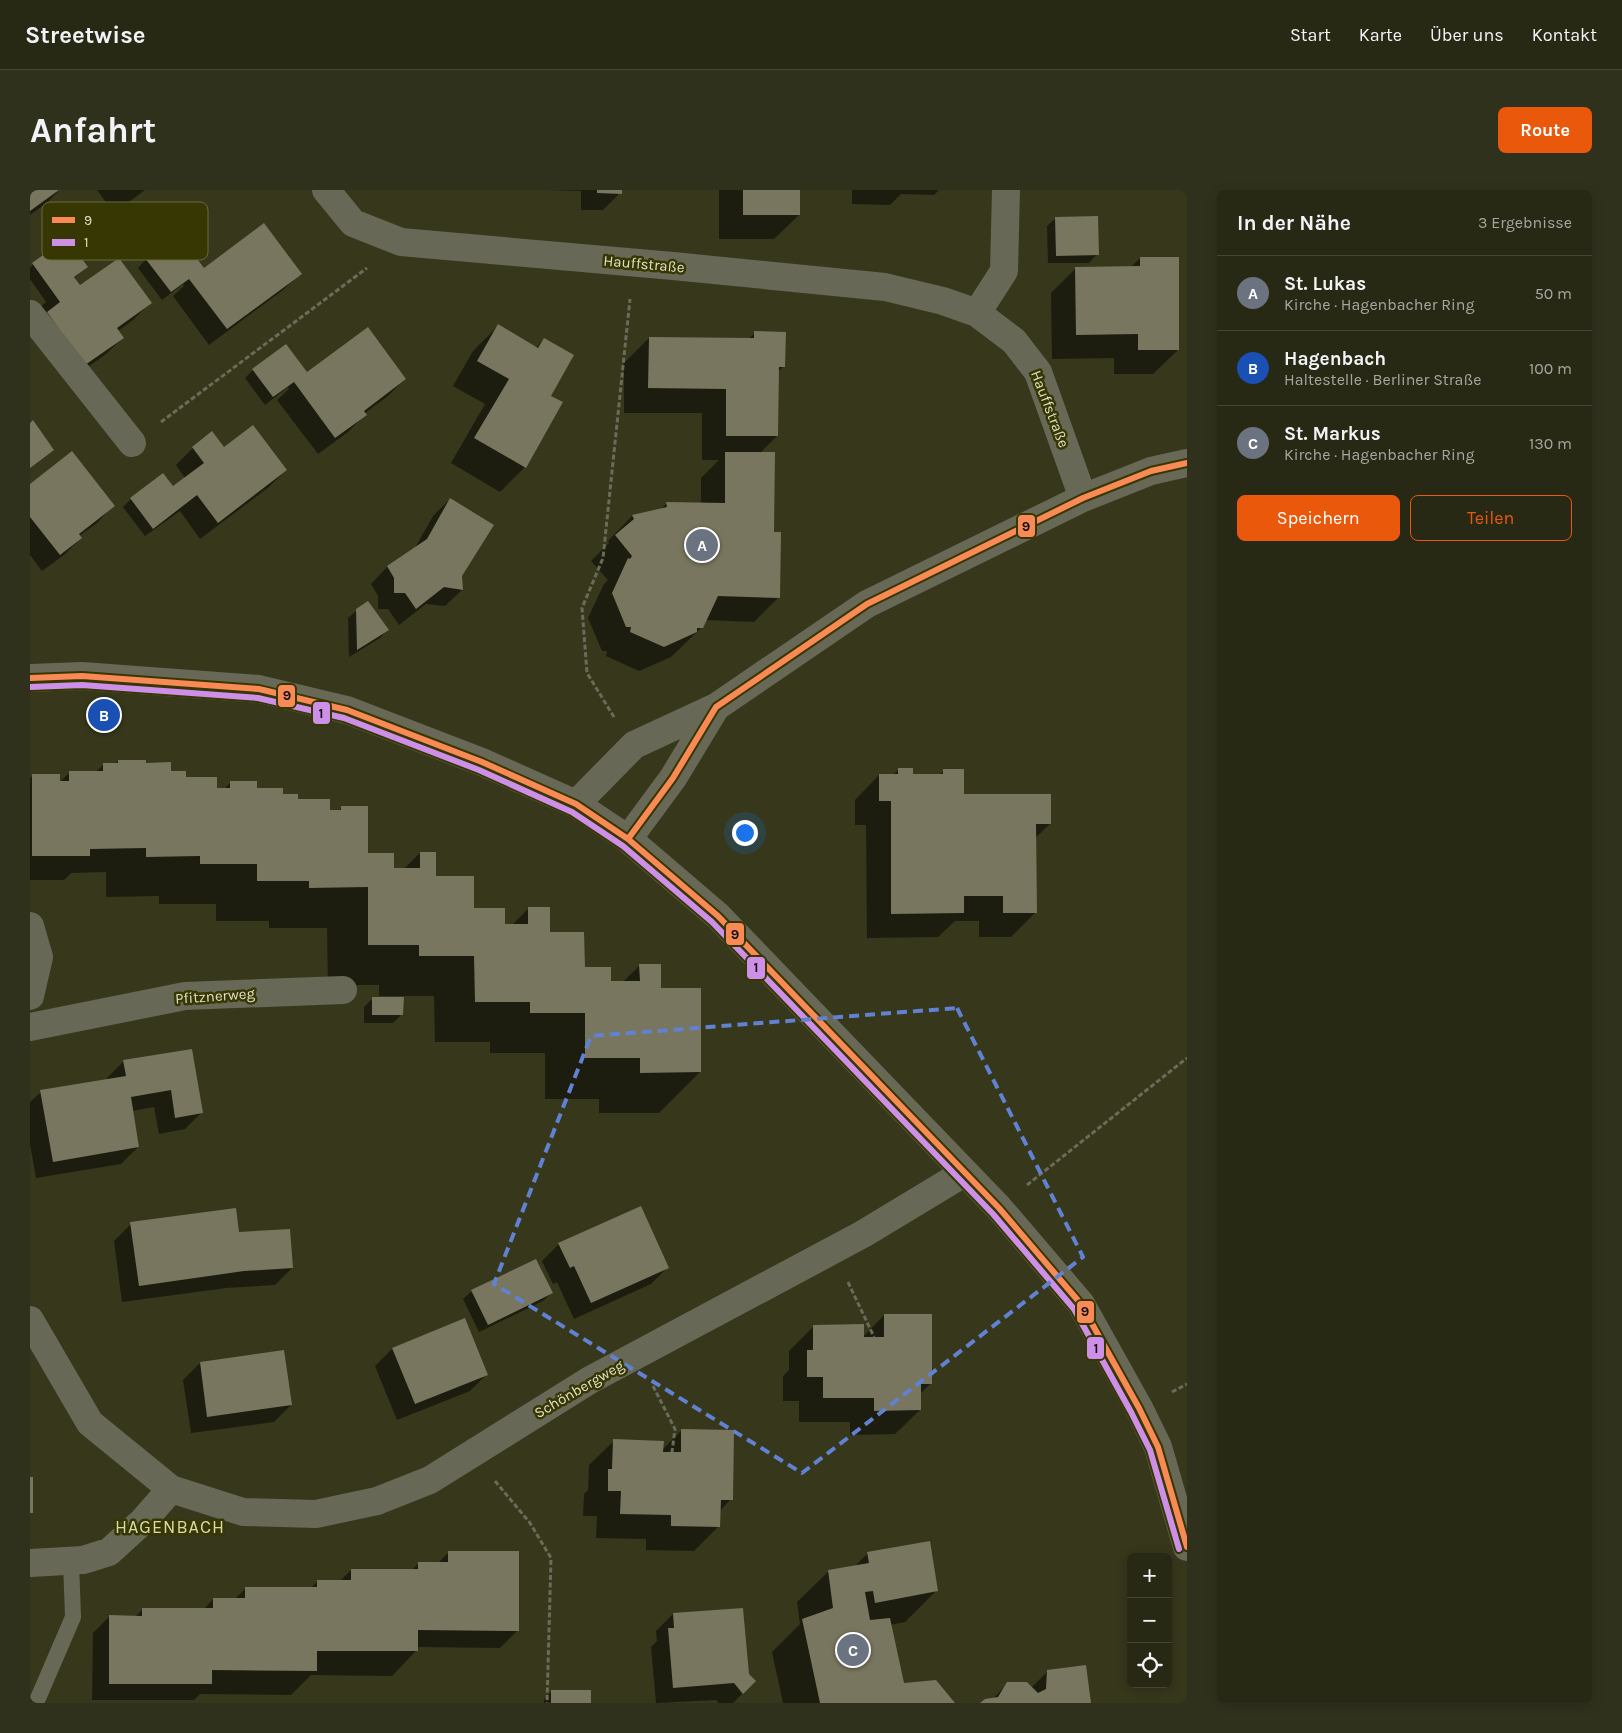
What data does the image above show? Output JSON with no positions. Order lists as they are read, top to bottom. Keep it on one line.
{"streets":{"street":["Hauffstraße","Pfitznerweg","Schönbergweg"]},"districts":["HAGENBACH"],"lines":["transit line 9","transit line 1"],"legend":["9","1"],"page":{"header":"Streetwise","nav":["Start","Karte","Über uns","Kontakt"],"buttons":["Route",["Speichern","Teilen"]],"title":"Anfahrt","heading":["In der Nähe","3 Ergebnisse"],"list":[{"mark":"A","name":"St. Lukas","note":"Kirche · Hagenbacher Ring","value":"50 m"},{"mark":"B","name":"Hagenbach","note":"Haltestelle · Berliner Straße","value":"100 m"},{"mark":"C","name":"St. Markus","note":"Kirche · Hagenbacher Ring","value":"130 m"}],"pins":["A","B","C"],"map_buttons":["+","−"]}}
